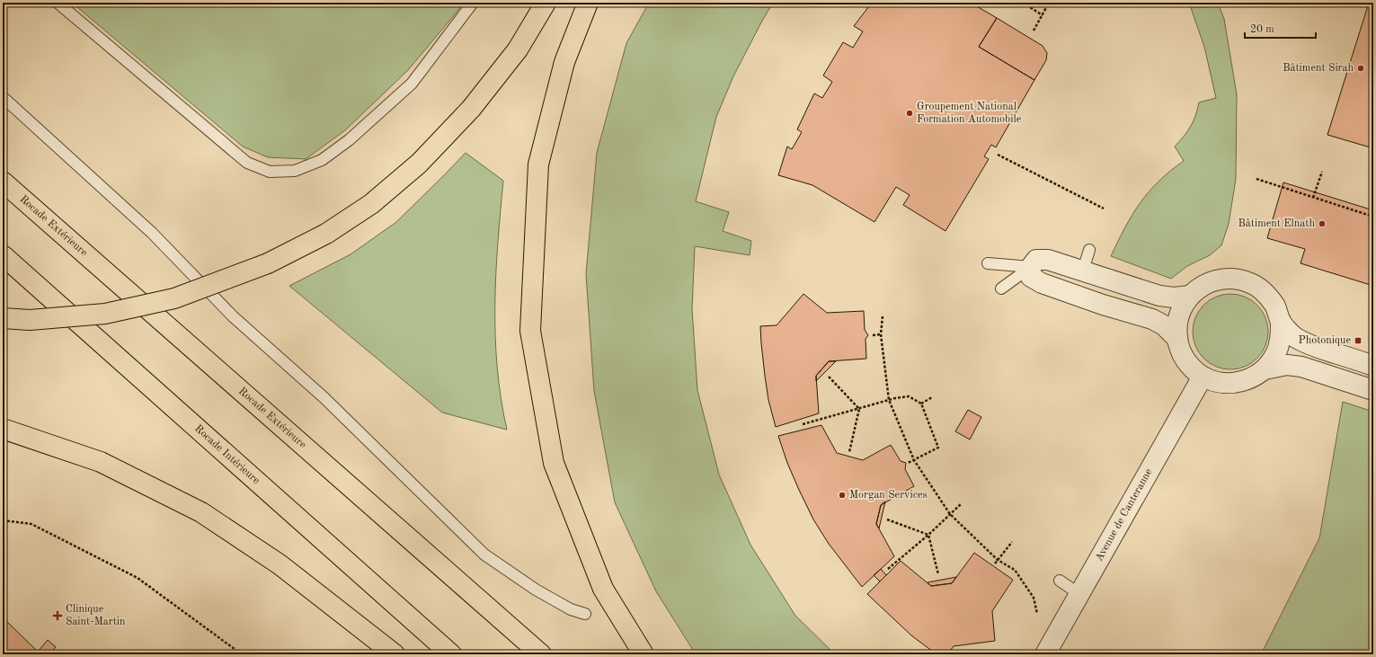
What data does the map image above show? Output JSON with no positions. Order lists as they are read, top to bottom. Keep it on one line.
{"streets":{"highway":["Rocade Extérieure","Rocade Intérieure"],"street":["Avenue de Canteranne"]},"places":{"other":["Bâtiment Sirah","Groupement National Formation Automobile","Bâtiment Elnath","Morgan Services"],"transit":["Photonique"],"health":["Clinique Saint-Martin"]},"scale_bar":"20 m"}
